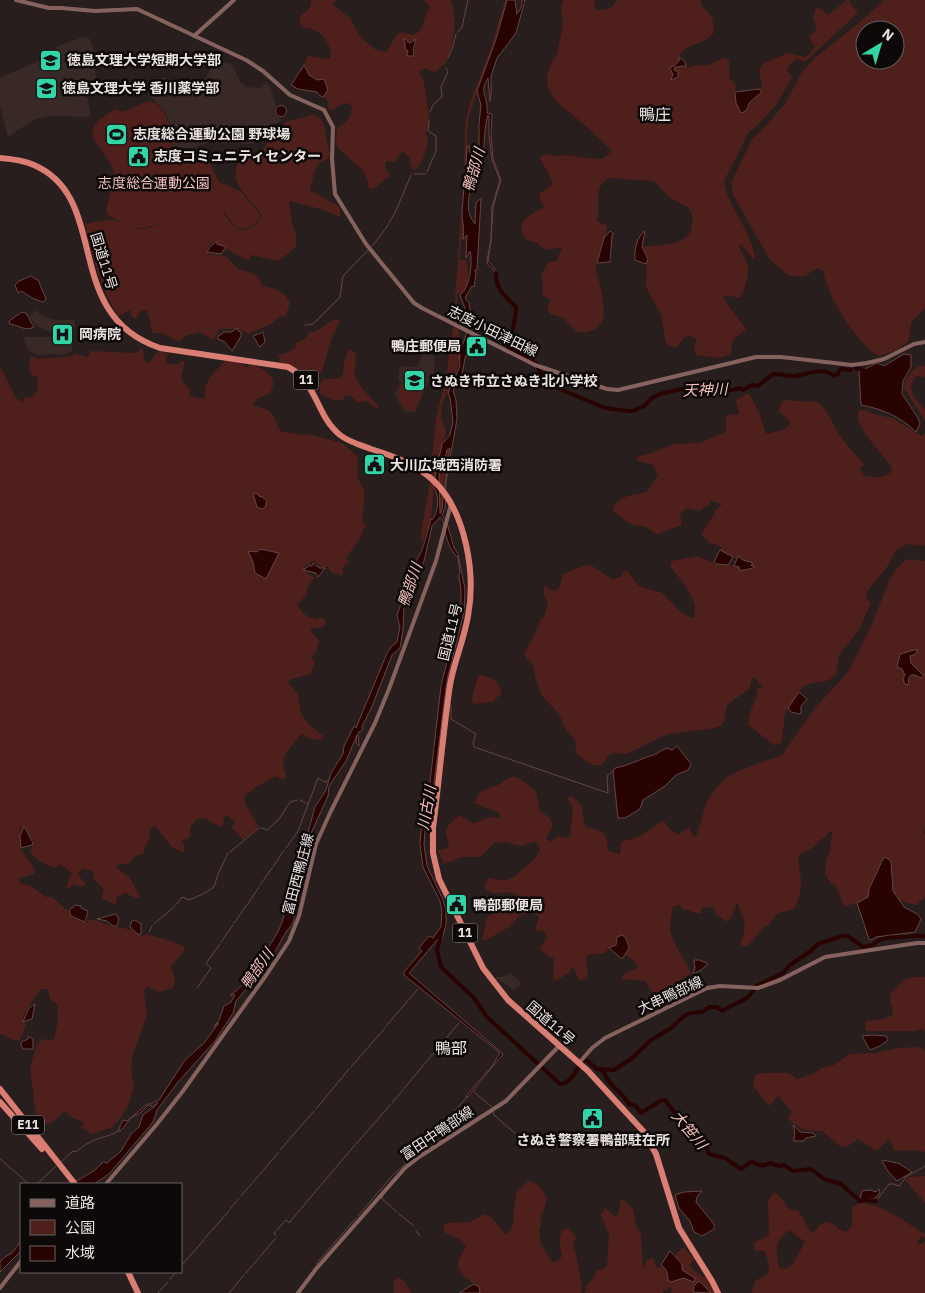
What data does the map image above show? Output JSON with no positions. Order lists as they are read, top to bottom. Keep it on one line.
{"streets":{"highway":["国道11号","11","E11"],"main road":["志度小田津田線","富田西鴨庄線","大串鴨部線","富田中鴨部線"]},"crossings":[["国道11号","富田西鴨庄線"],["国道11号","大串鴨部線"],["国道11号","富田中鴨部線"]],"districts":["鴨庄","鴨部"],"water":["鴨部川","天神川","川古川","大笹川"],"parks":["志度総合運動公園"],"places":{"school or university":["徳島文理大学短期大学部","徳島文理大学 香川薬学部","さぬき市立さぬき北小学校"],"sports":["志度総合運動公園 野球場"],"public building":["志度コミュニティセンター","鴨庄郵便局","大川広域西消防署","鴨部郵便局","さぬき警察署鴨部駐在所"],"hospital":["岡病院"]},"legend":["道路","公園","水域"],"north":"top right"}
